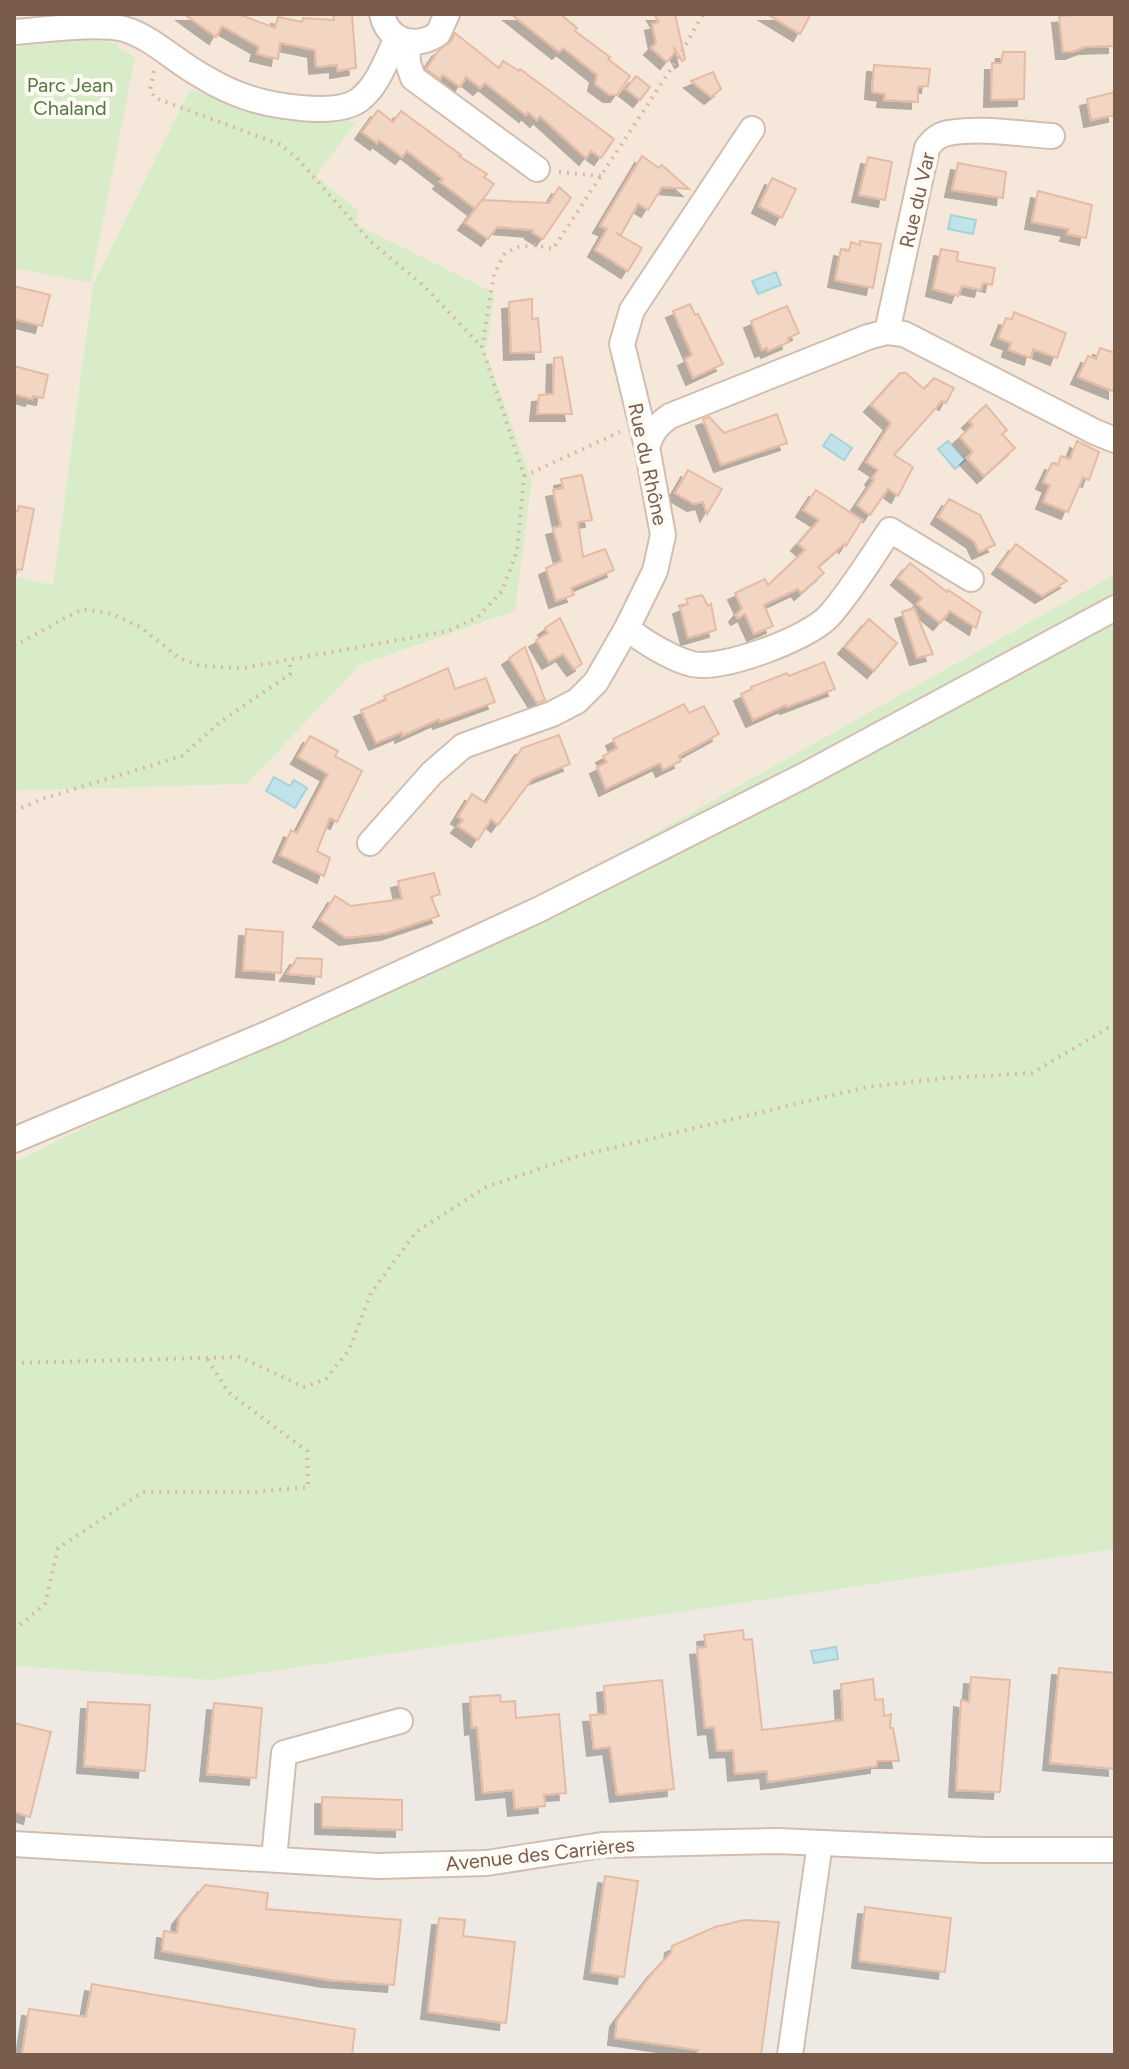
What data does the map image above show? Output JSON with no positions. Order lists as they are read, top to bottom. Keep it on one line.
{"streets":{"street":["Rue du Var","Rue du Rhône","Avenue des Carrières"]},"parks":["Parc Jean Chaland"]}
